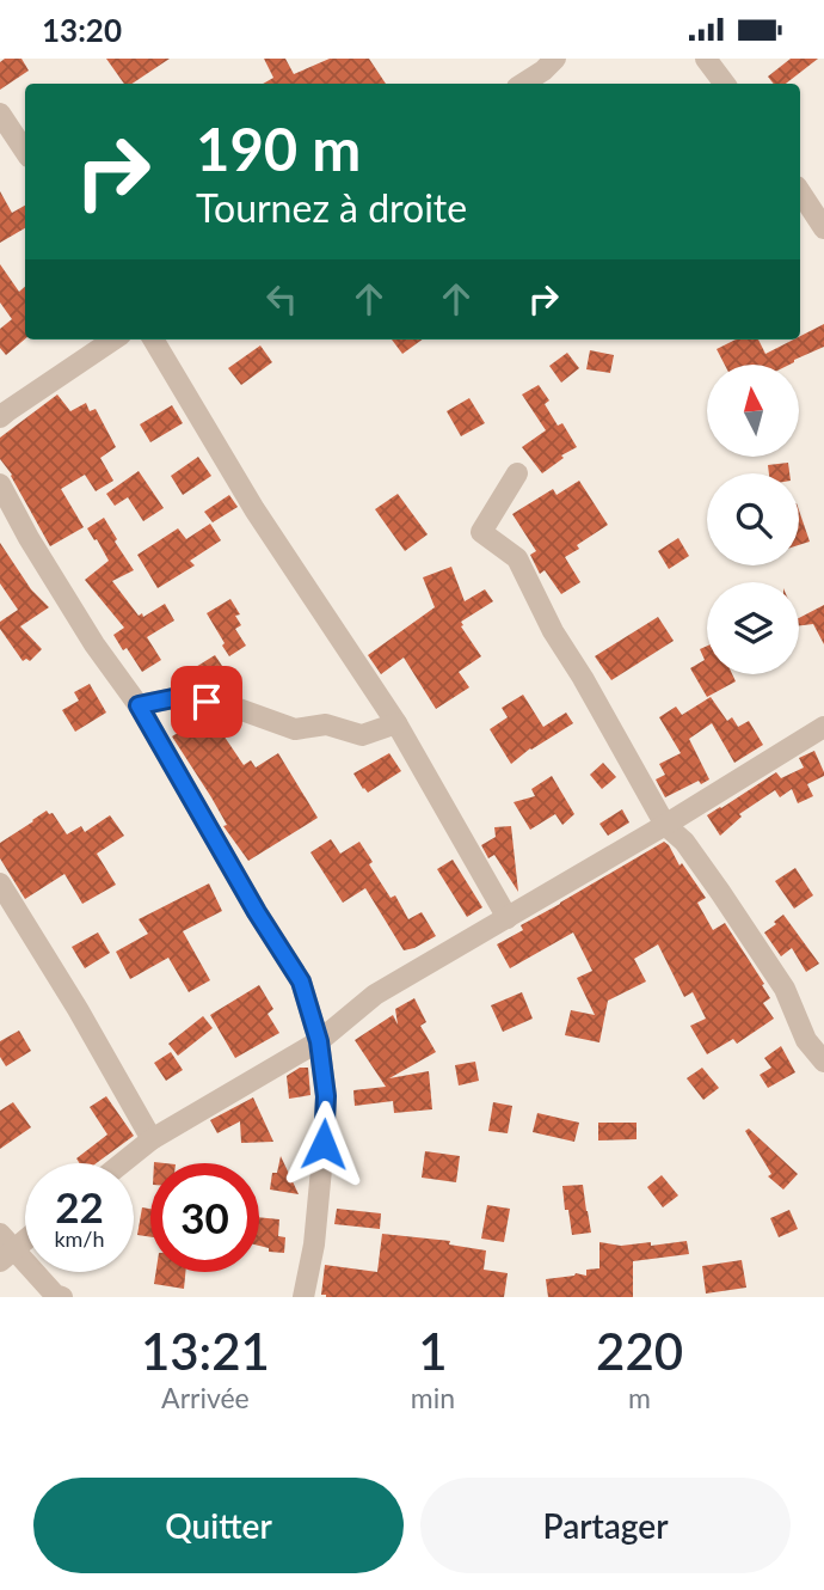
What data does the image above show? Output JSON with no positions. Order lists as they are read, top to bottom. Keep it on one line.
{"north":"top","page":{"status":"13:20","turn":["190 m","Tournez à droite"],"speed":"22 km/h","limit":"30","eta":["13:21","Arrivée","1","min","220","m"],"buttons":["Quitter","Partager"]}}
